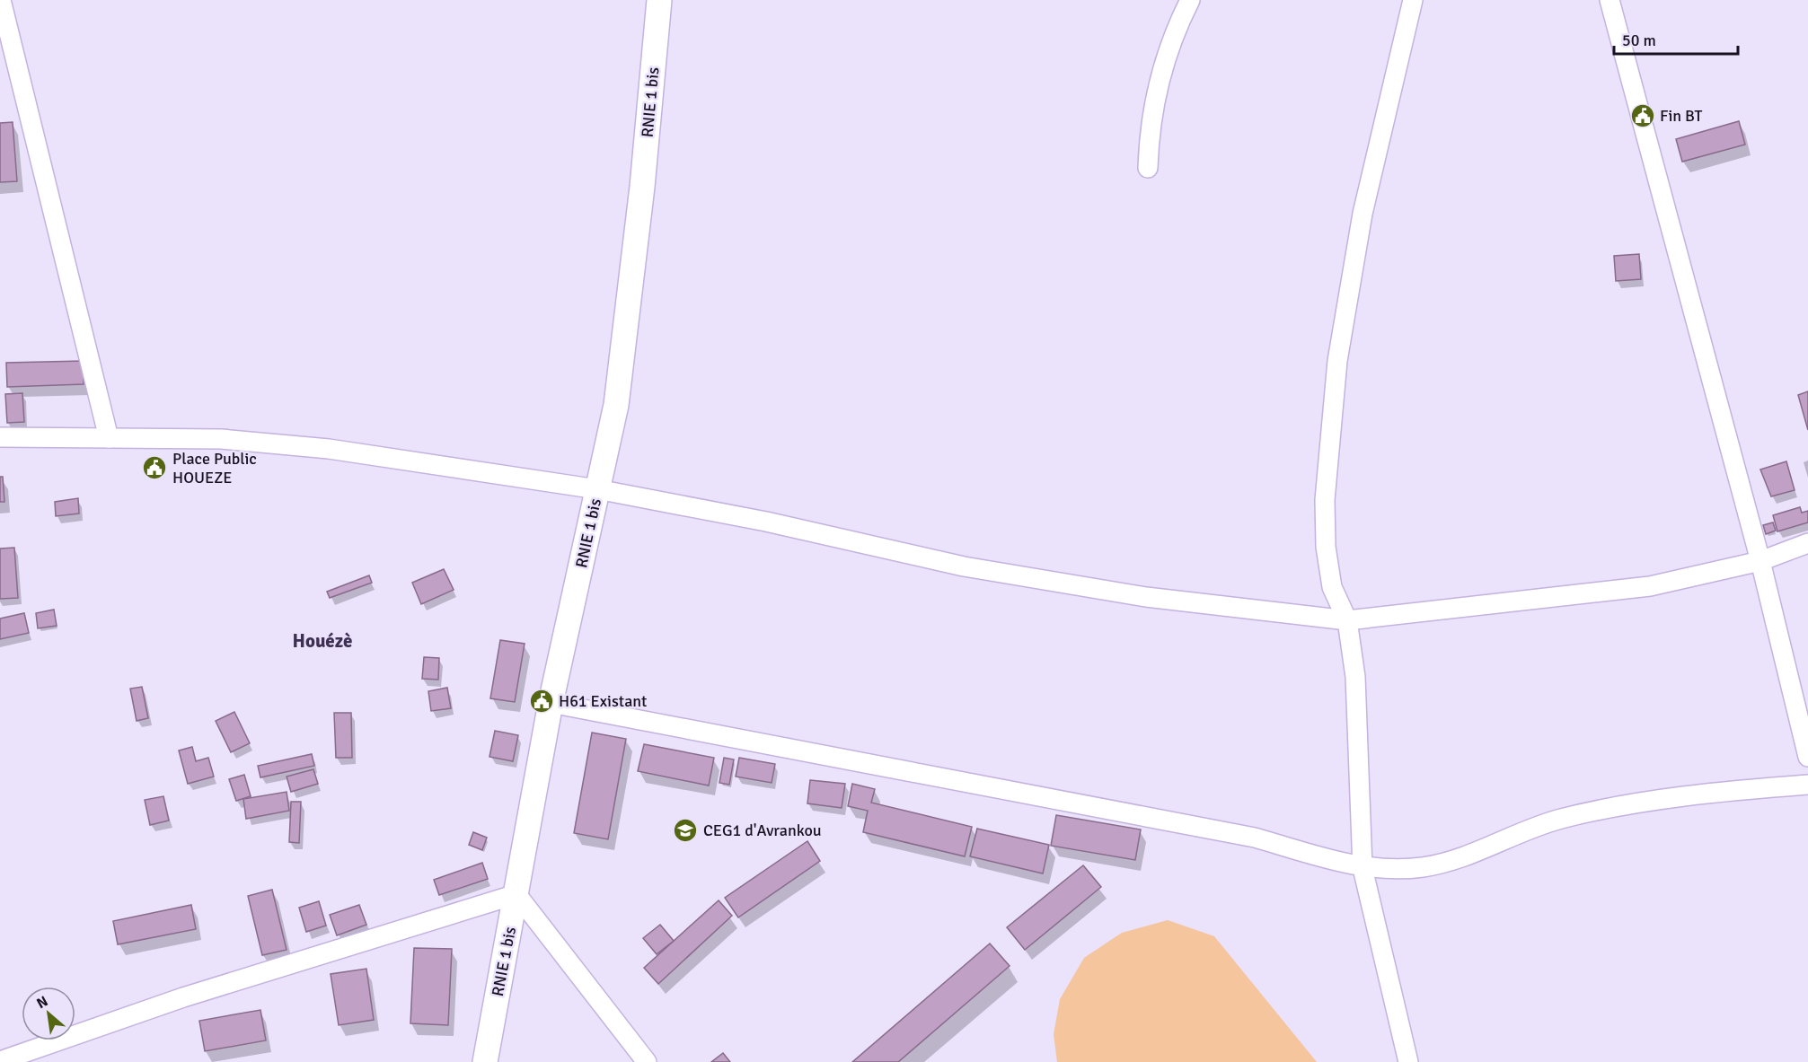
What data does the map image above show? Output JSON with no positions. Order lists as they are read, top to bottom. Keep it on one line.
{"streets":{"main road":["RNIE 1 bis"]},"districts":["Houézè"],"places":{"public building":["Fin BT","Place Public HOUEZE","H61 Existant"],"school or university":["CEG1 d'Avrankou"]},"scale_bar":"50 m","north":"top left"}
